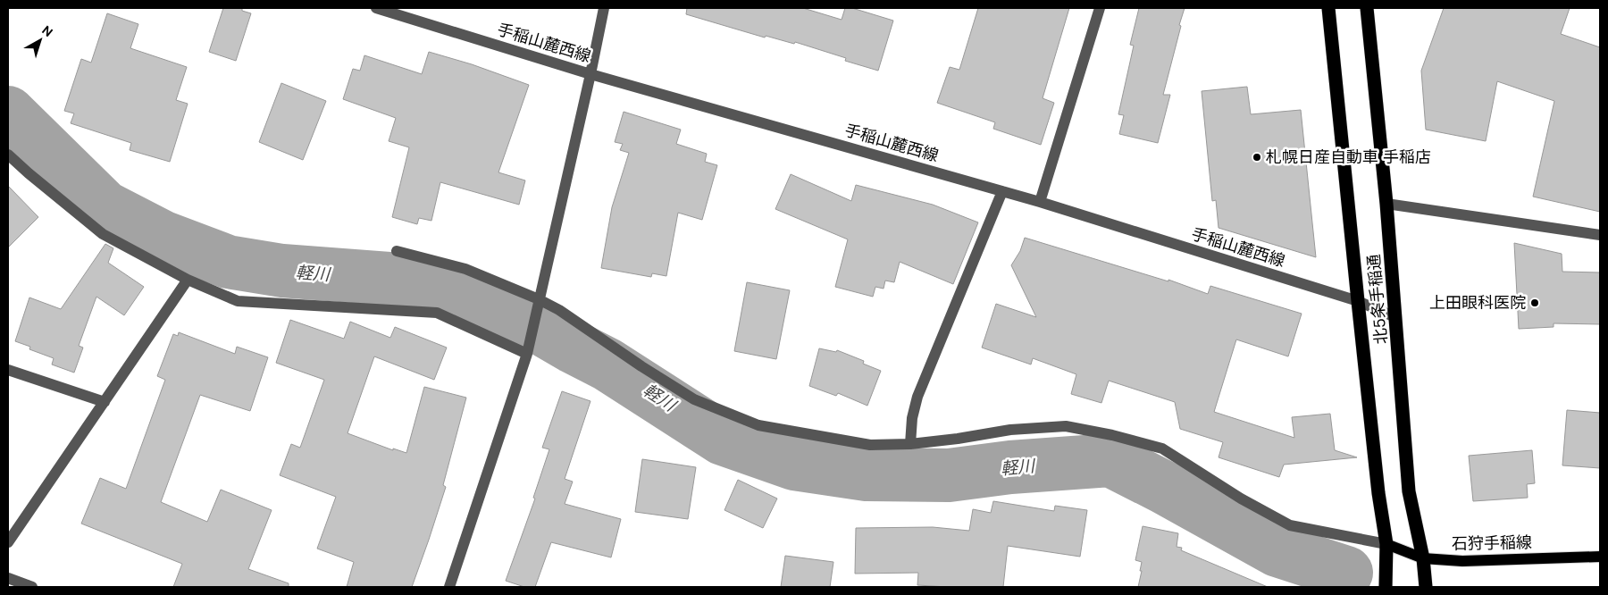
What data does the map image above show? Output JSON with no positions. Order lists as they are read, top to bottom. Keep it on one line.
{"streets":{"highway":["北5条手稲通"],"main road":["石狩手稲線"],"street":["手稲山麓西線"]},"crossings":[["手稲山麓西線","北5条手稲通"],["北5条手稲通","石狩手稲線"]],"water":["軽川"],"places":["札幌日産自動車 手稲店","上田眼科医院"],"north":"top right"}
